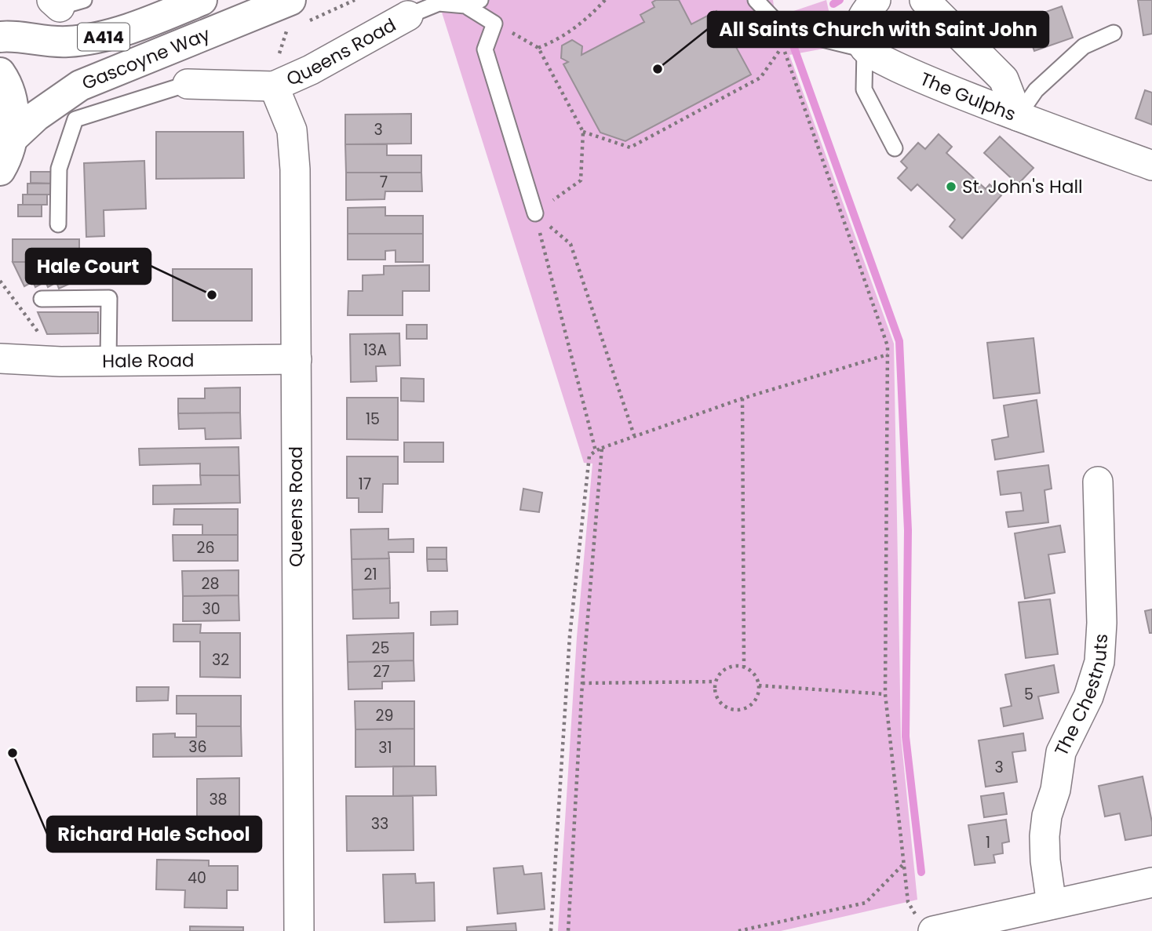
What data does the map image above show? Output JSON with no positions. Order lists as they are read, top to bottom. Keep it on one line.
{"streets":{"highway":["A414","Gascoyne Way"],"street":["Queens Road","The Gulphs","Hale Road","The Chestnuts"]},"crossings":[["Queens Road","Hale Road"]],"places":["All Saints Church with Saint John","St. John's Hall","Hale Court","Richard Hale School"],"house_numbers":["3","7","13A","15","17","26","21","28","30","25","32","27","5","29","36","31","3","38","33","1","40"]}
